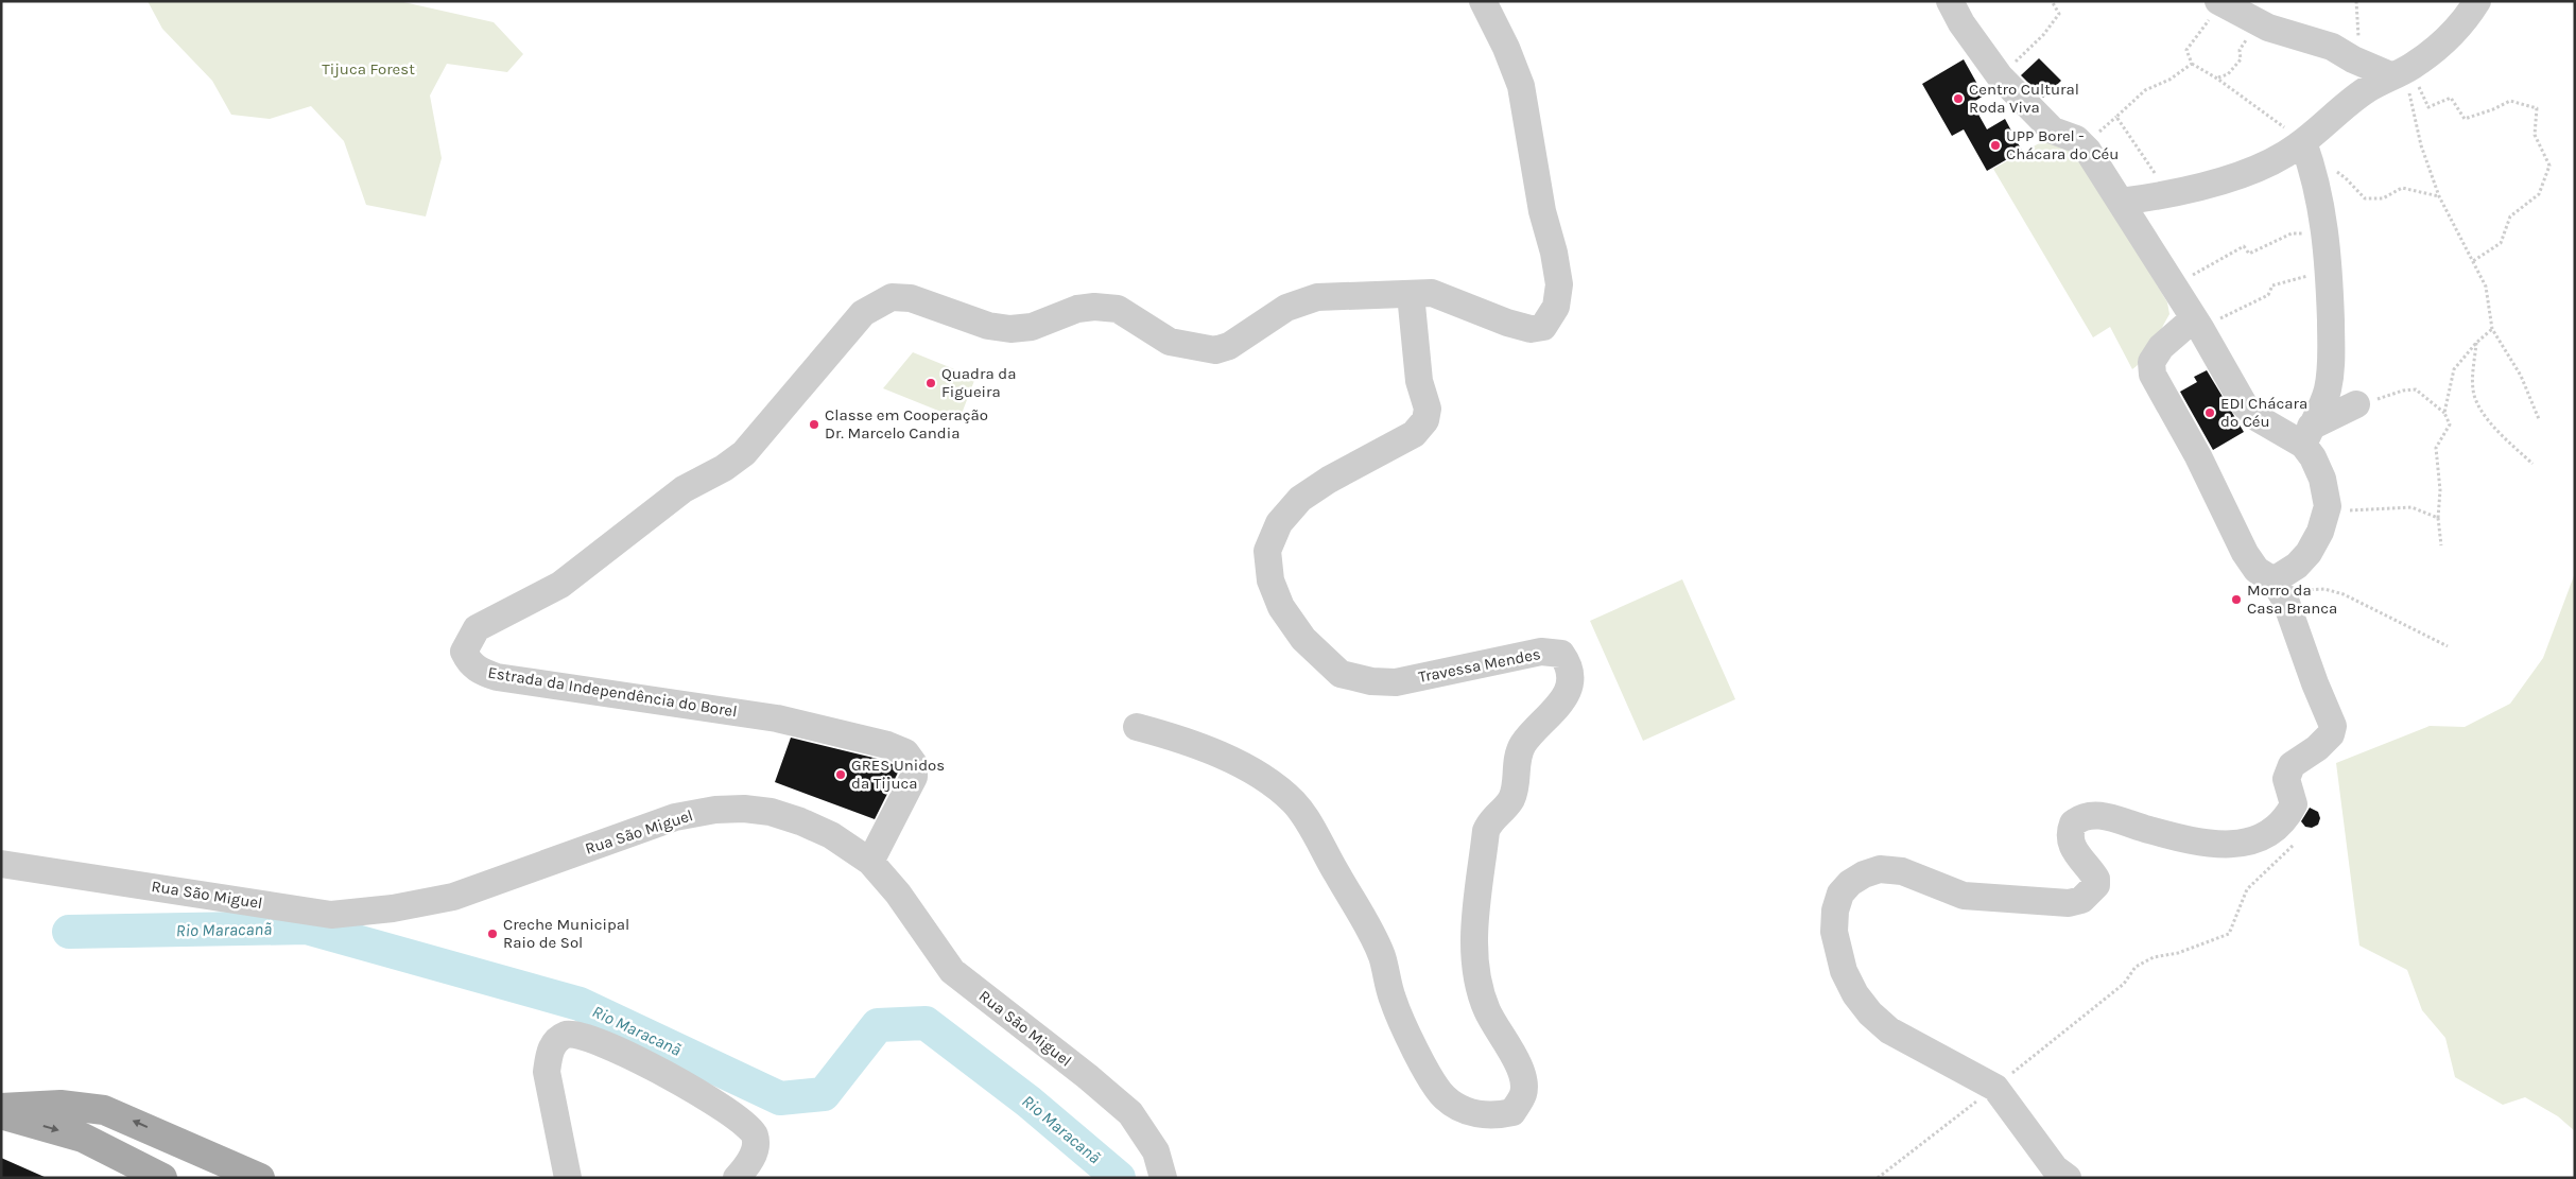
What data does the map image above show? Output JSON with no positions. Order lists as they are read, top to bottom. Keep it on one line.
{"streets":{"street":["Travessa Mendes","Estrada da Independência do Borel","Rua São Miguel"]},"crossings":[["Travessa Mendes","Estrada da Independência do Borel"],["Estrada da Independência do Borel","Rua São Miguel"]],"water":["Rio Maracanã"],"parks":["Tijuca Forest"],"places":["Centro Cultural Roda Viva","UPP Borel - Chácara do Céu","Quadra da Figueira","EDI Chácara do Céu","Classe em Cooperação Dr. Marcelo Candia","Morro da Casa Branca","GRES Unidos da Tijuca","Creche Municipal Raio de Sol"]}
